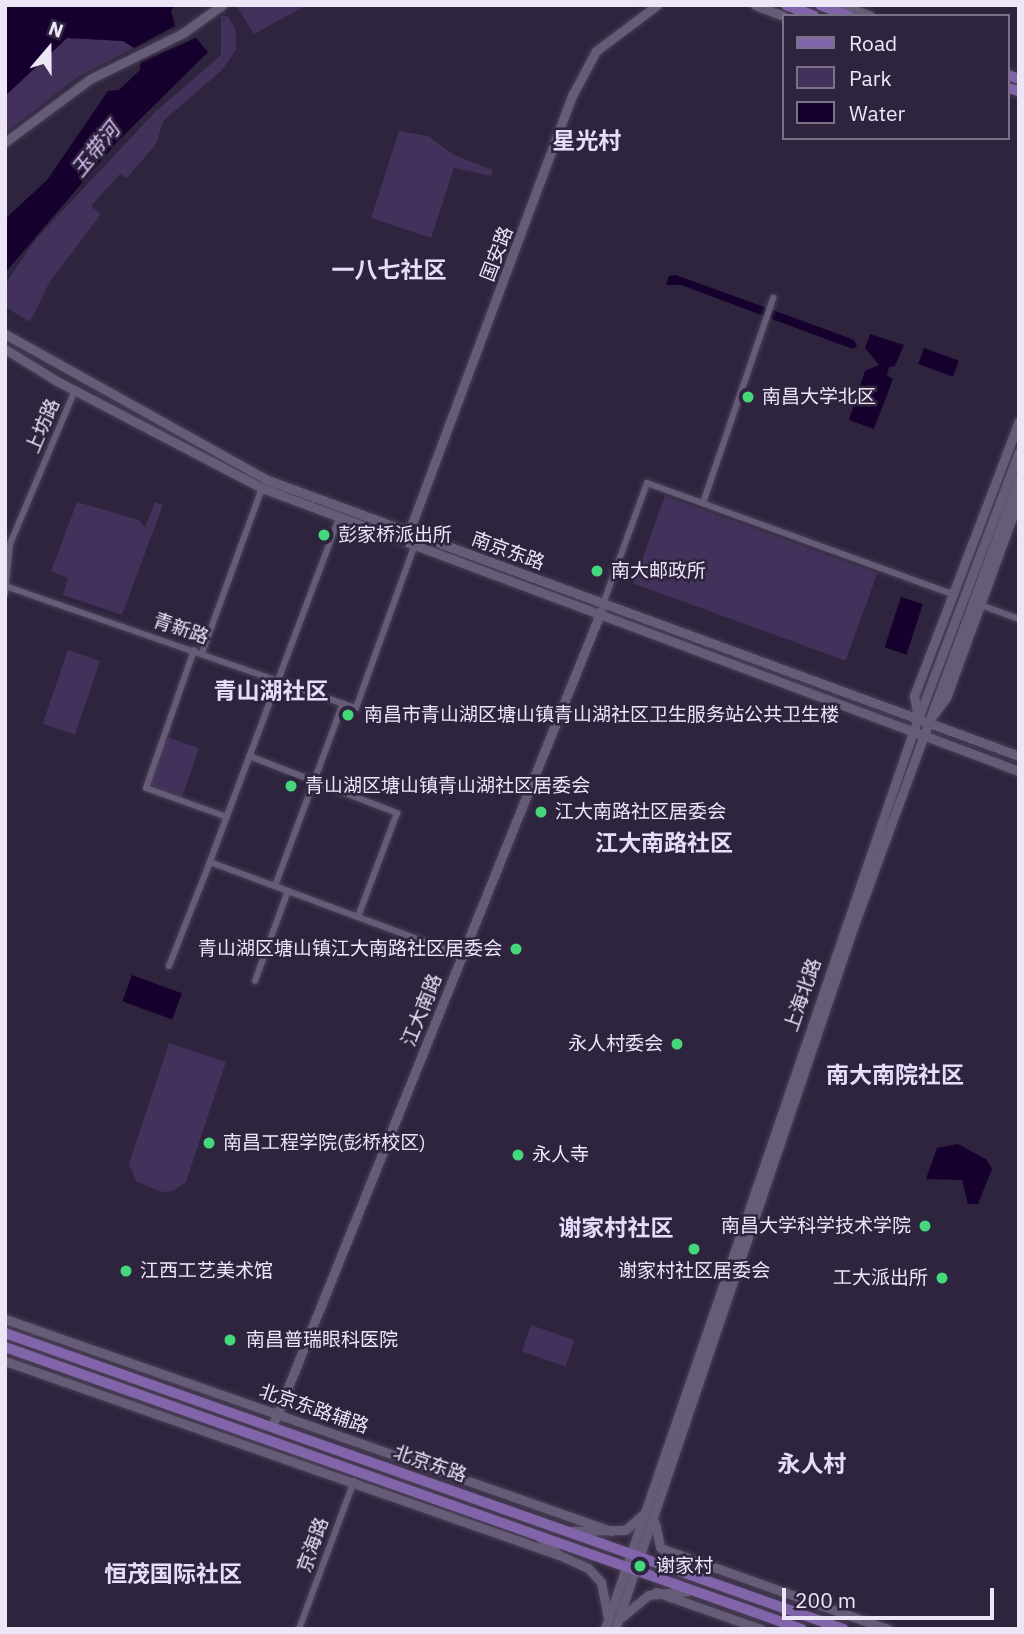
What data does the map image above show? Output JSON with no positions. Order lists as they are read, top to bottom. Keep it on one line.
{"streets":{"main road":["国安路","南京东路","上海北路","江大南路","北京东路辅路","北京东路"],"street":["上坊路","青新路","京海路"]},"crossings":[["国安路","南京东路"],["上坊路","南京东路"],["上坊路","青新路"],["南京东路","上海北路"],["南京东路","江大南路"],["上海北路","北京东路"],["江大南路","北京东路辅路"],["江大南路","北京东路"],["北京东路","京海路"]],"districts":["星光村","一八七社区","青山湖社区","江大南路社区","南大南院社区","谢家村社区","永人村","恒茂国际社区"],"water":["玉带河"],"places":["南昌大学北区","彭家桥派出所","南大邮政所","南昌市青山湖区塘山镇青山湖社区卫生服务站公共卫生楼","青山湖区塘山镇青山湖社区居委会","江大南路社区居委会","青山湖区塘山镇江大南路社区居委会","永人村委会","南昌工程学院(彭桥校区)","永人寺","南昌大学科学技术学院","谢家村社区居委会","江西工艺美术馆","工大派出所","南昌普瑞眼科医院","谢家村"],"legend":["Road","Park","Water"],"scale_bar":"200 m","north":"top"}
